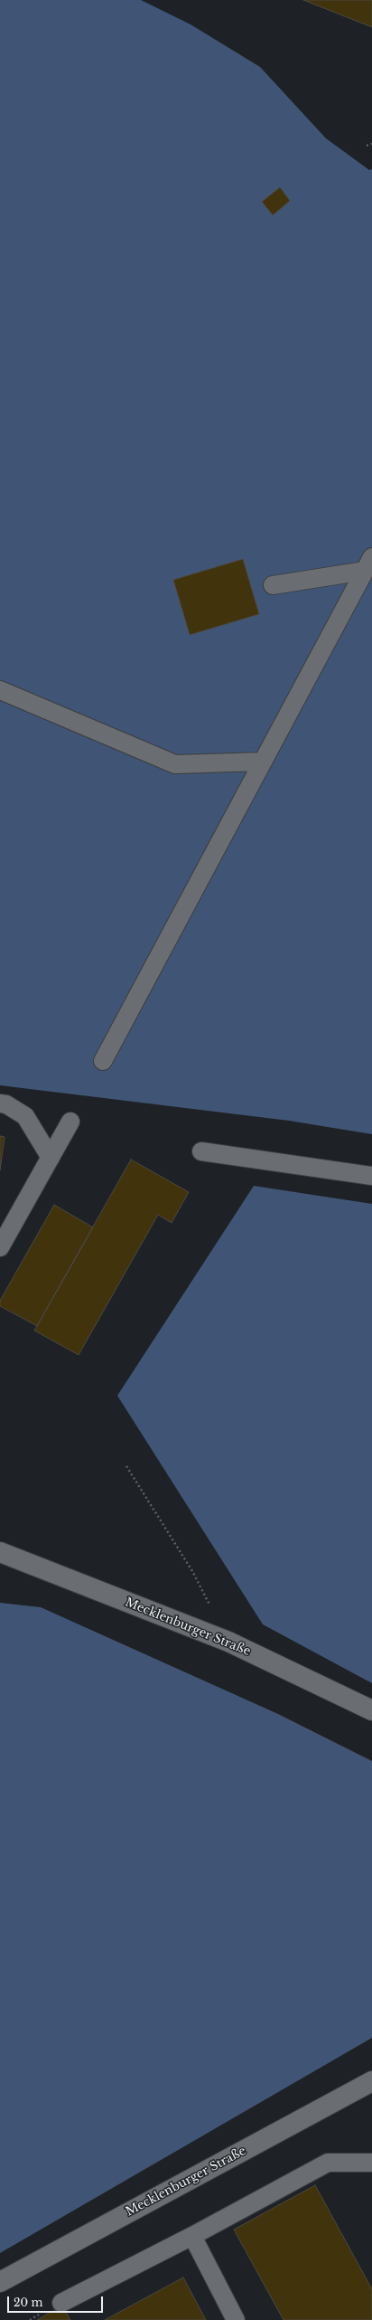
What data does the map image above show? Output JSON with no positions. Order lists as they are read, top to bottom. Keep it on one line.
{"streets":{"street":["Mecklenburger Straße"]},"scale_bar":"20 m"}
